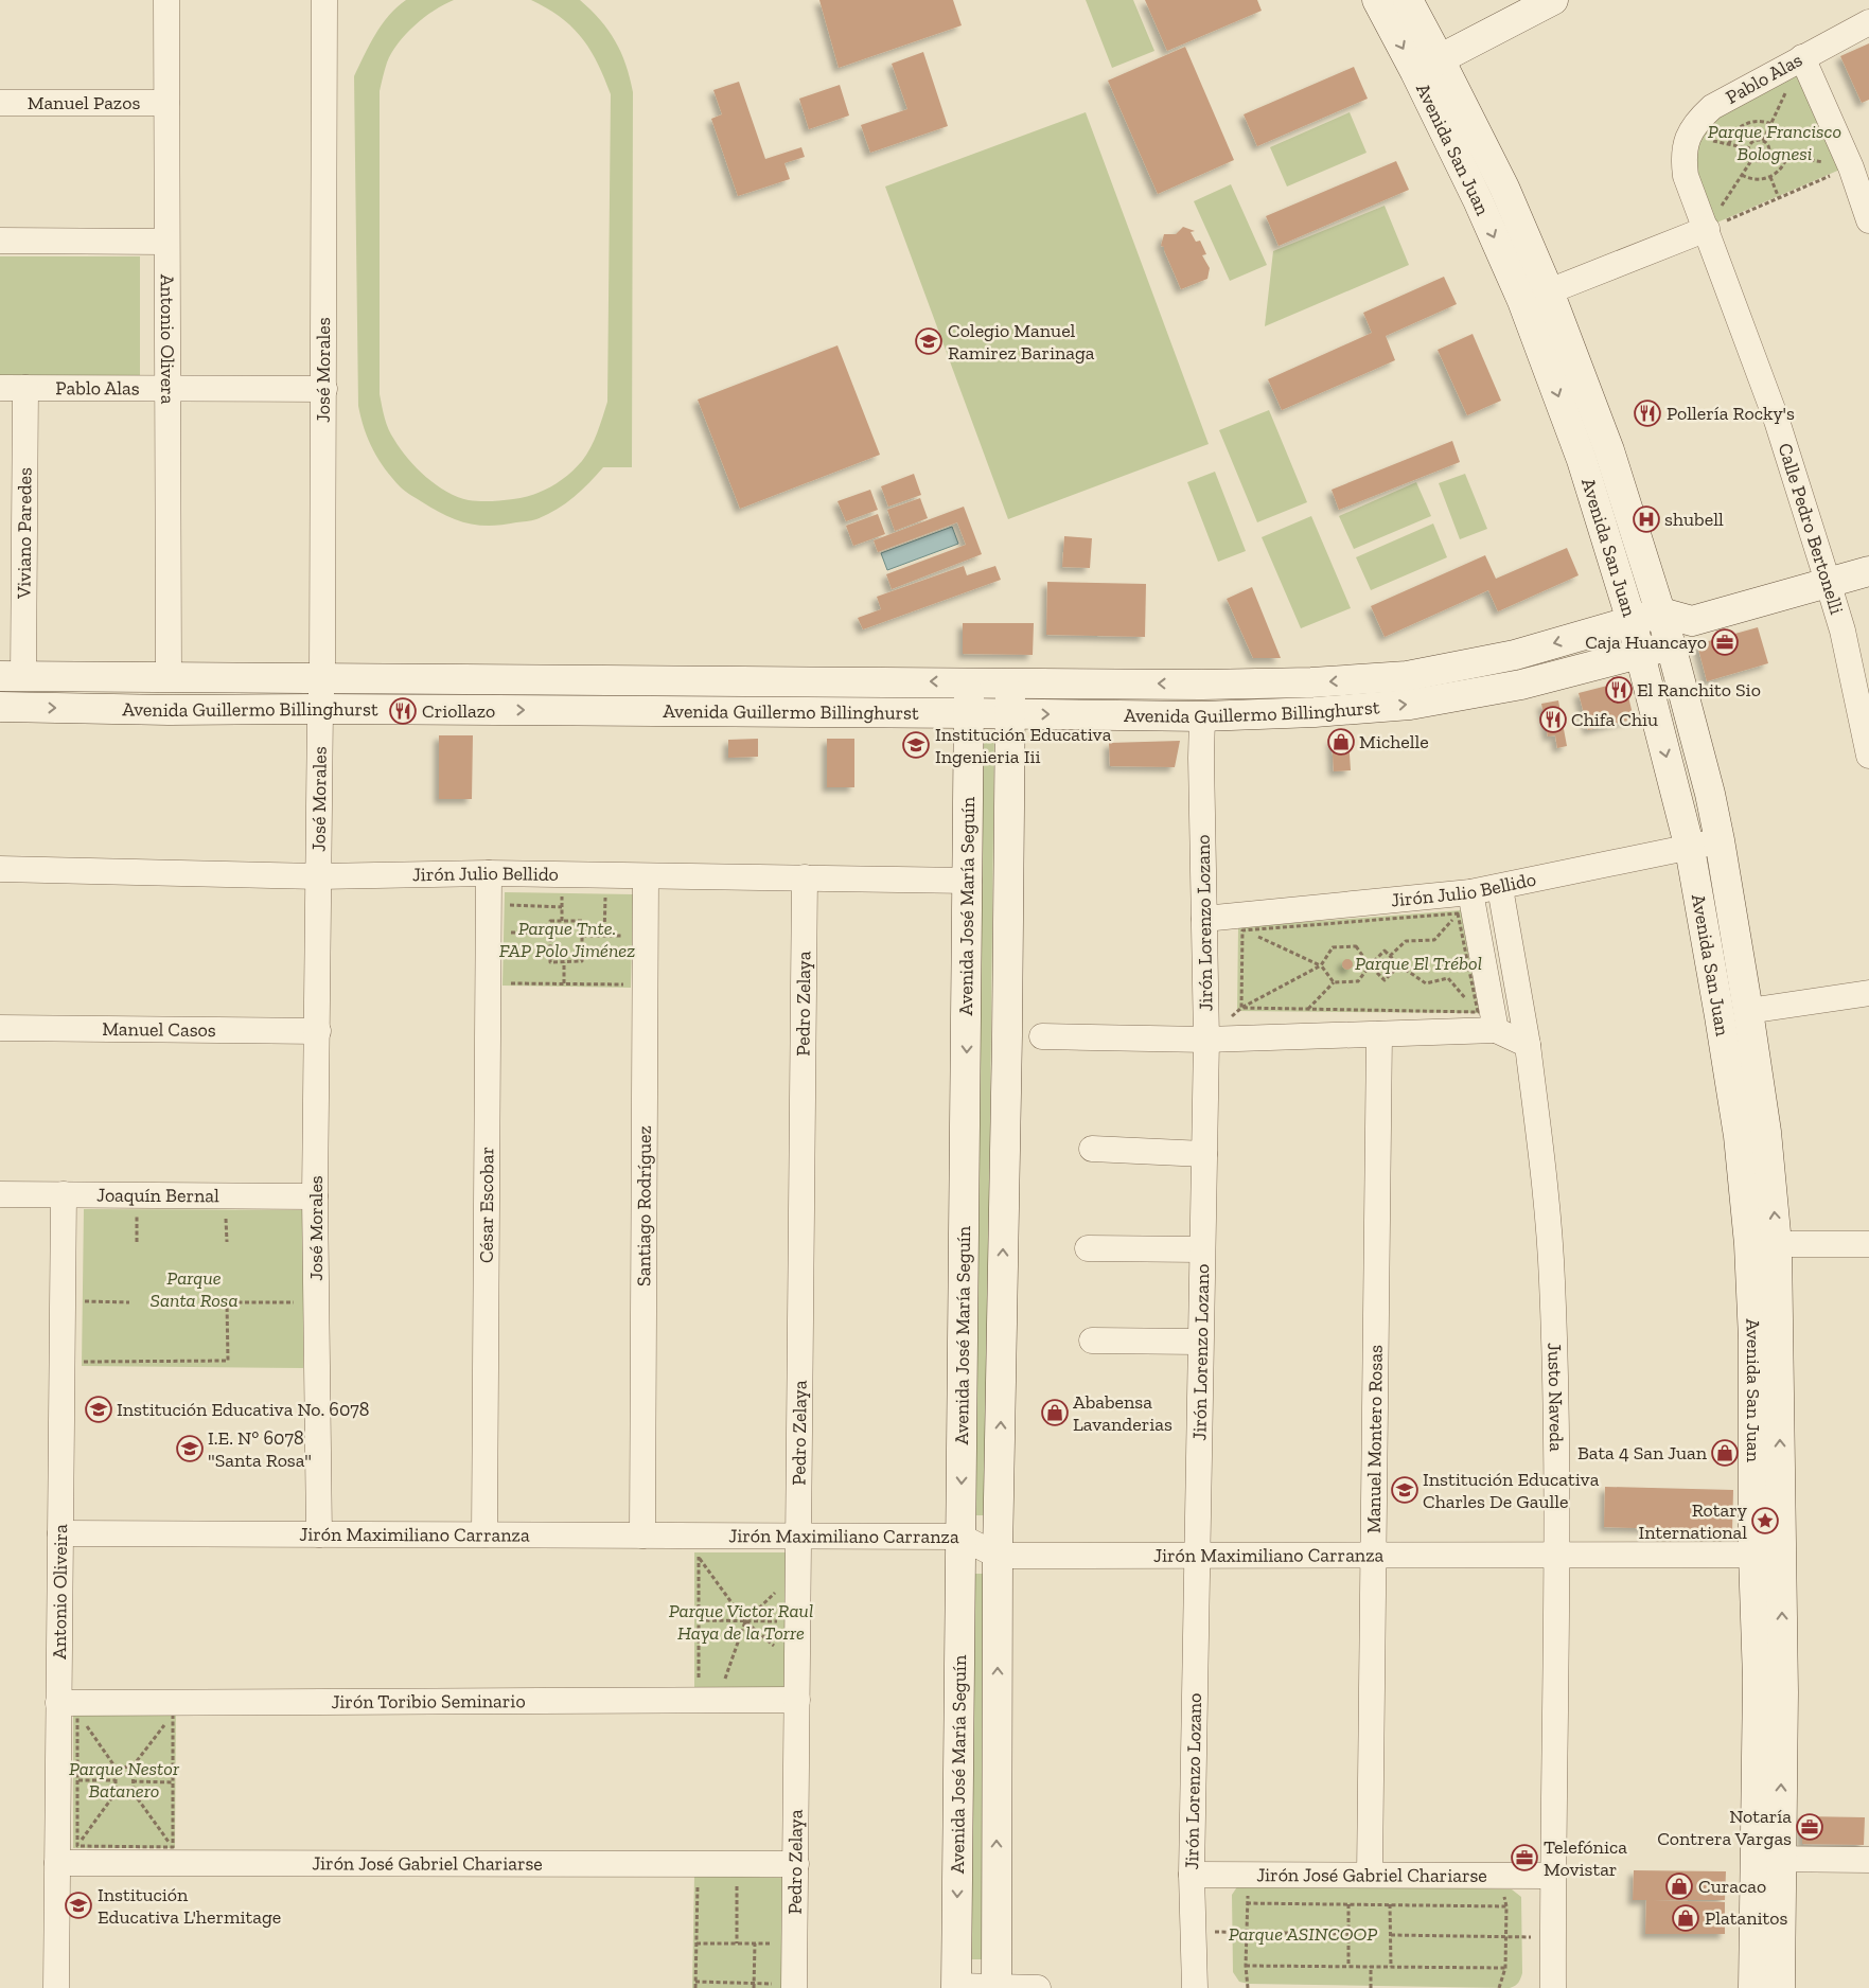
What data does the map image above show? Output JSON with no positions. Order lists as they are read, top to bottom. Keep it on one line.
{"streets":{"main road":["Avenida San Juan","Avenida Guillermo Billinghurst","Avenida José María Seguín"],"street":["Pablo Alas","Manuel Pazos","Antonio Olivera","José Morales","Calle Pedro Bertonelli","Viviano Paredes","Jirón Julio Bellido","Jirón Lorenzo Lozano","Pedro Zelaya","Manuel Casos","Joaquín Bernal","César Escobar","Santiago Rodríguez","Justo Naveda","Manuel Montero Rosas","Jirón Maximiliano Carranza","Antonio Oliveira","Jirón Toribio Seminario","Jirón José Gabriel Chariarse"]},"crossings":[["Pablo Alas","Antonio Olivera"],["Pablo Alas","José Morales"],["Pablo Alas","Calle Pedro Bertonelli"],["Pablo Alas","Viviano Paredes"],["Manuel Pazos","Antonio Olivera"],["Avenida San Juan","Avenida Guillermo Billinghurst"],["Avenida San Juan","Jirón Julio Bellido"],["Avenida San Juan","Jirón Maximiliano Carranza"],["Antonio Olivera","Avenida Guillermo Billinghurst"],["José Morales","Avenida Guillermo Billinghurst"],["José Morales","Jirón Julio Bellido"],["José Morales","Manuel Casos"],["José Morales","Joaquín Bernal"],["José Morales","Jirón Maximiliano Carranza"],["Viviano Paredes","Avenida Guillermo Billinghurst"],["Avenida Guillermo Billinghurst","Avenida José María Seguín"],["Avenida Guillermo Billinghurst","Jirón Lorenzo Lozano"],["Jirón Julio Bellido","Avenida José María Seguín"],["Jirón Julio Bellido","Jirón Lorenzo Lozano"],["Jirón Julio Bellido","Pedro Zelaya"],["Jirón Julio Bellido","César Escobar"],["Jirón Julio Bellido","Santiago Rodríguez"],["Jirón Julio Bellido","Justo Naveda"],["Avenida José María Seguín","Jirón Maximiliano Carranza"],["Jirón Lorenzo Lozano","Jirón Maximiliano Carranza"],["Jirón Lorenzo Lozano","Jirón José Gabriel Chariarse"],["Pedro Zelaya","Jirón Maximiliano Carranza"],["Pedro Zelaya","Jirón Toribio Seminario"],["Pedro Zelaya","Jirón José Gabriel Chariarse"],["Joaquín Bernal","Antonio Oliveira"],["César Escobar","Jirón Maximiliano Carranza"],["Santiago Rodríguez","Jirón Maximiliano Carranza"],["Justo Naveda","Jirón Maximiliano Carranza"],["Justo Naveda","Jirón José Gabriel Chariarse"],["Manuel Montero Rosas","Jirón Maximiliano Carranza"],["Manuel Montero Rosas","Jirón José Gabriel Chariarse"],["Jirón Maximiliano Carranza","Antonio Oliveira"],["Antonio Oliveira","Jirón Toribio Seminario"],["Antonio Oliveira","Jirón José Gabriel Chariarse"]],"parks":["Parque Francisco Bolognesi","Parque Tnte. FAP Polo Jiménez","Parque El Trébol","Parque Santa Rosa","Parque Victor Raul Haya de la Torre","Parque Nestor Batanero","Parque ASINCOOP"],"places":{"school or university":["Colegio Manuel Ramirez Barinaga","Institución Educativa Ingenieria Iii","Institución Educativa No. 6078","I.E. N° 6078 \"Santa Rosa\"","Institución Educativa Charles De Gaulle","Institución Educativa L'hermitage"],"restaurant":["Pollería Rocky's","El Ranchito Sio","Criollazo","Chifa Chiu"],"hospital":["shubell"],"office":["Caja Huancayo","Notaría Contrera Vargas","Telefónica Movistar"],"shop":["Michelle","Ababensa Lavanderias","Bata 4 San Juan","Curacao","Platanitos"],"place":["Rotary International"]}}
